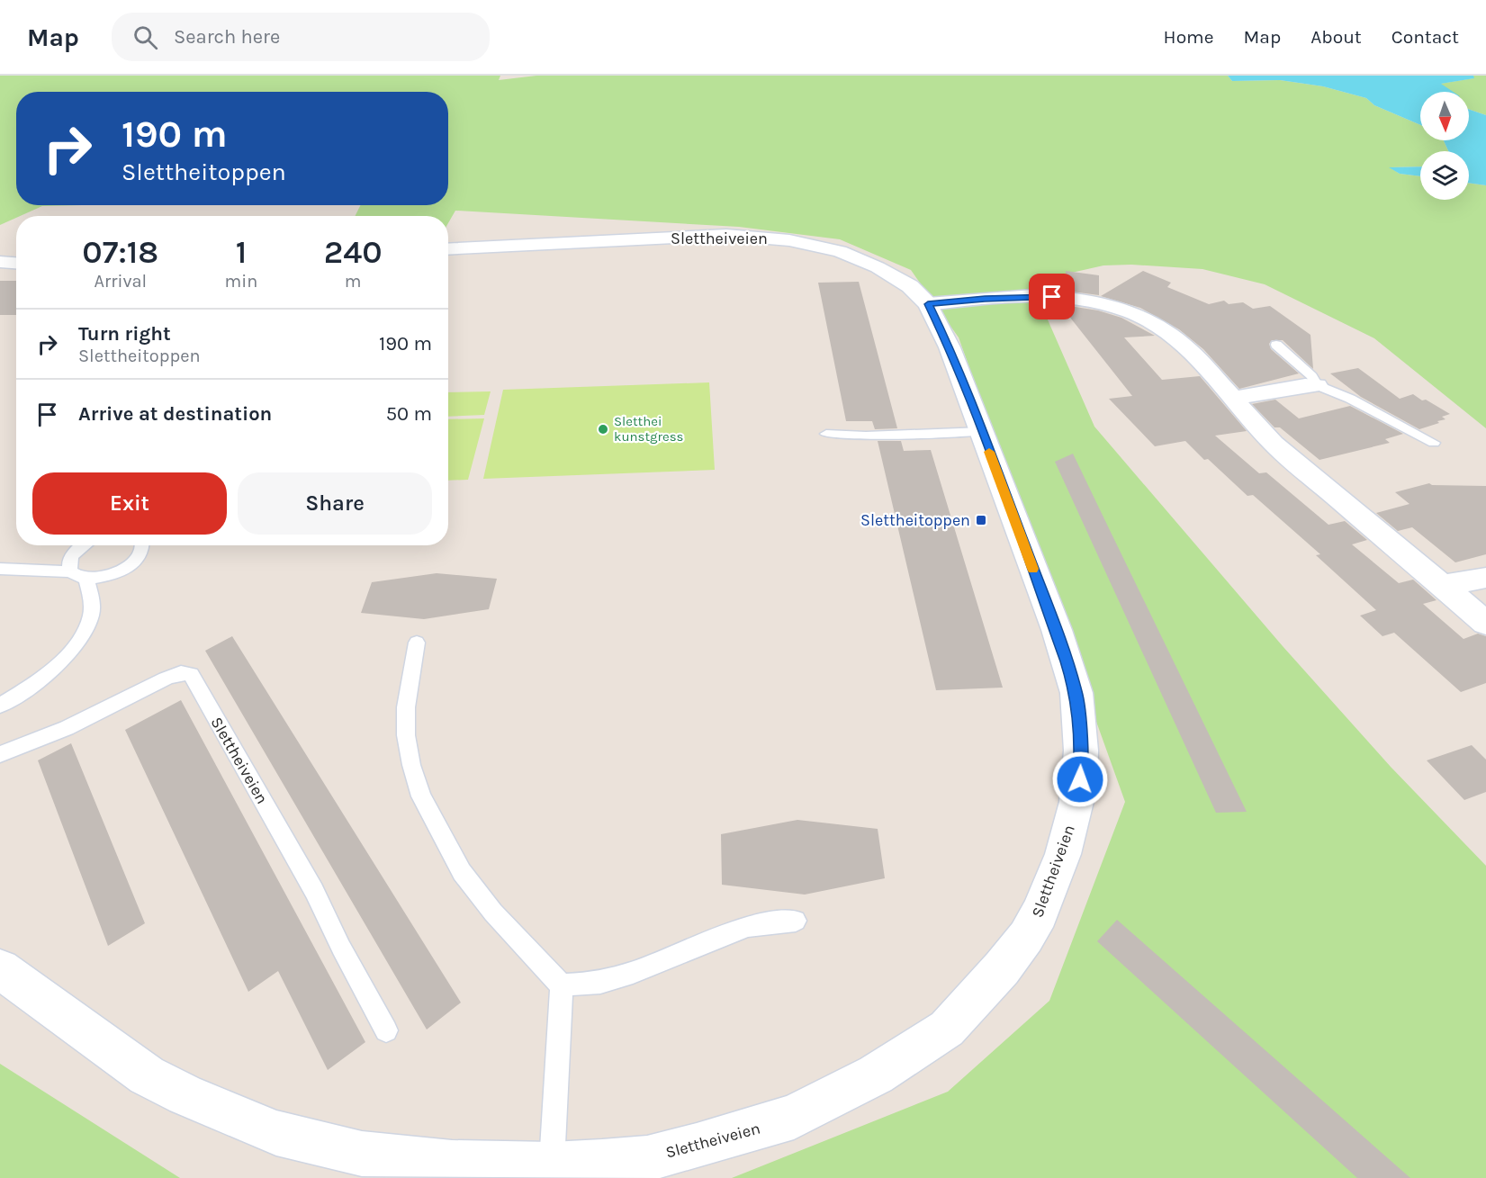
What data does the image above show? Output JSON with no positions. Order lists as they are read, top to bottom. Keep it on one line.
{"streets":{"street":["Slettheiveien"]},"places":{"other":["Sletthei kunstgress"],"transit":["Slettheitoppen"]},"north":"bottom","page":{"header":"Map","search":"Search here","nav":["Home","Map","About","Contact"],"turn":["190 m","Slettheitoppen"],"eta":["07:18","Arrival","1","min","240","m"],"list":[{"name":"Turn right","note":"Slettheitoppen","value":"190 m"},{"name":"Arrive at destination","value":"50 m"}],"buttons":["Exit","Share"]}}
